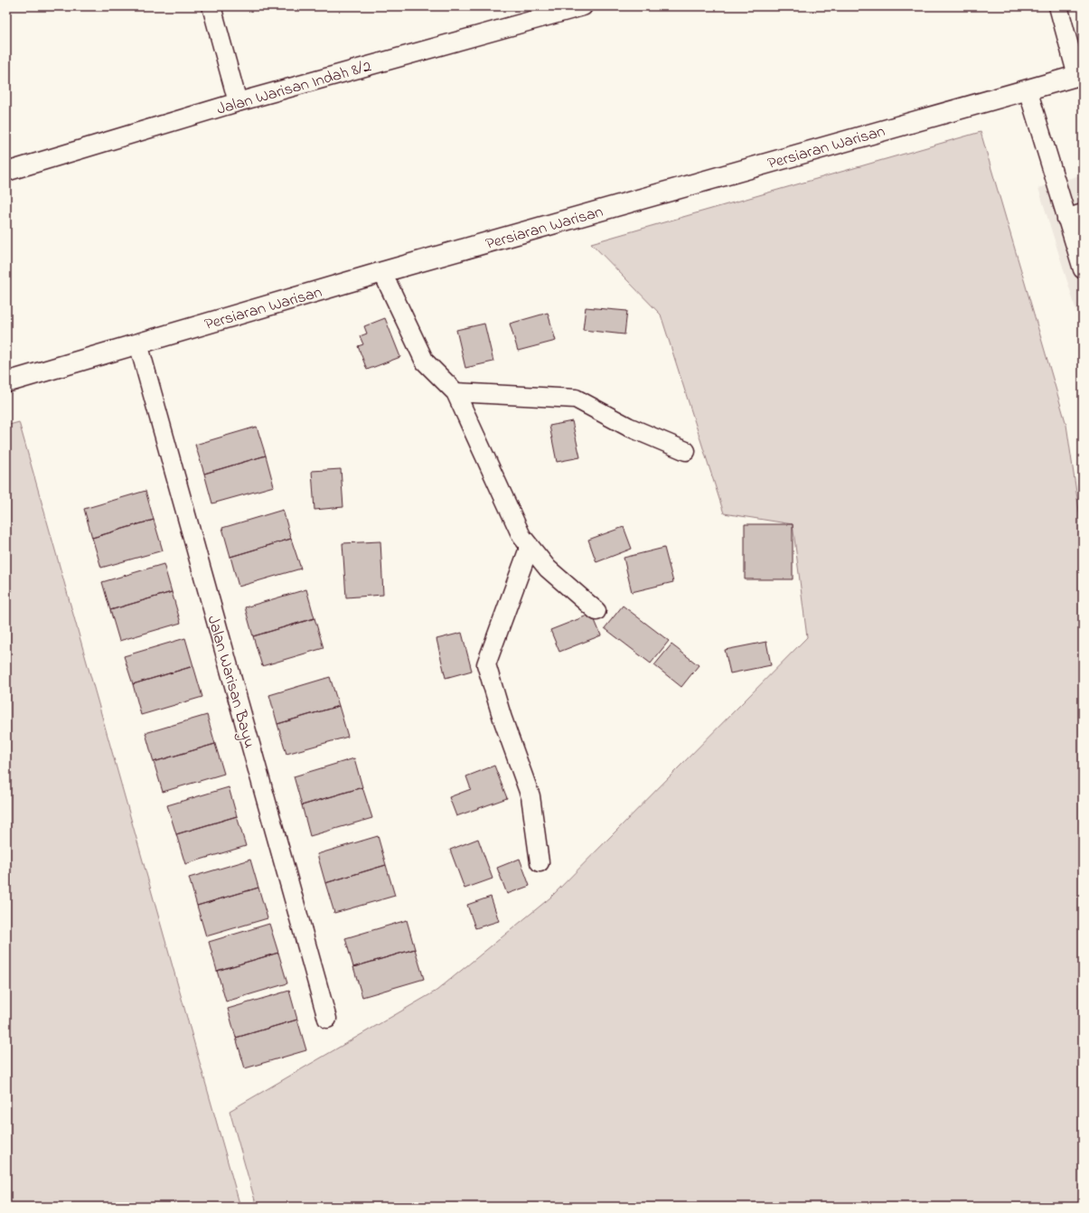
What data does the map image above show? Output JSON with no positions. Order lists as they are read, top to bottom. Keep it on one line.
{"streets":{"main road":["Persiaran Warisan"],"street":["Jalan Warisan Indah 8/2","Jalan Warisan Bayu"]},"crossings":[["Persiaran Warisan","Jalan Warisan Bayu"]]}
